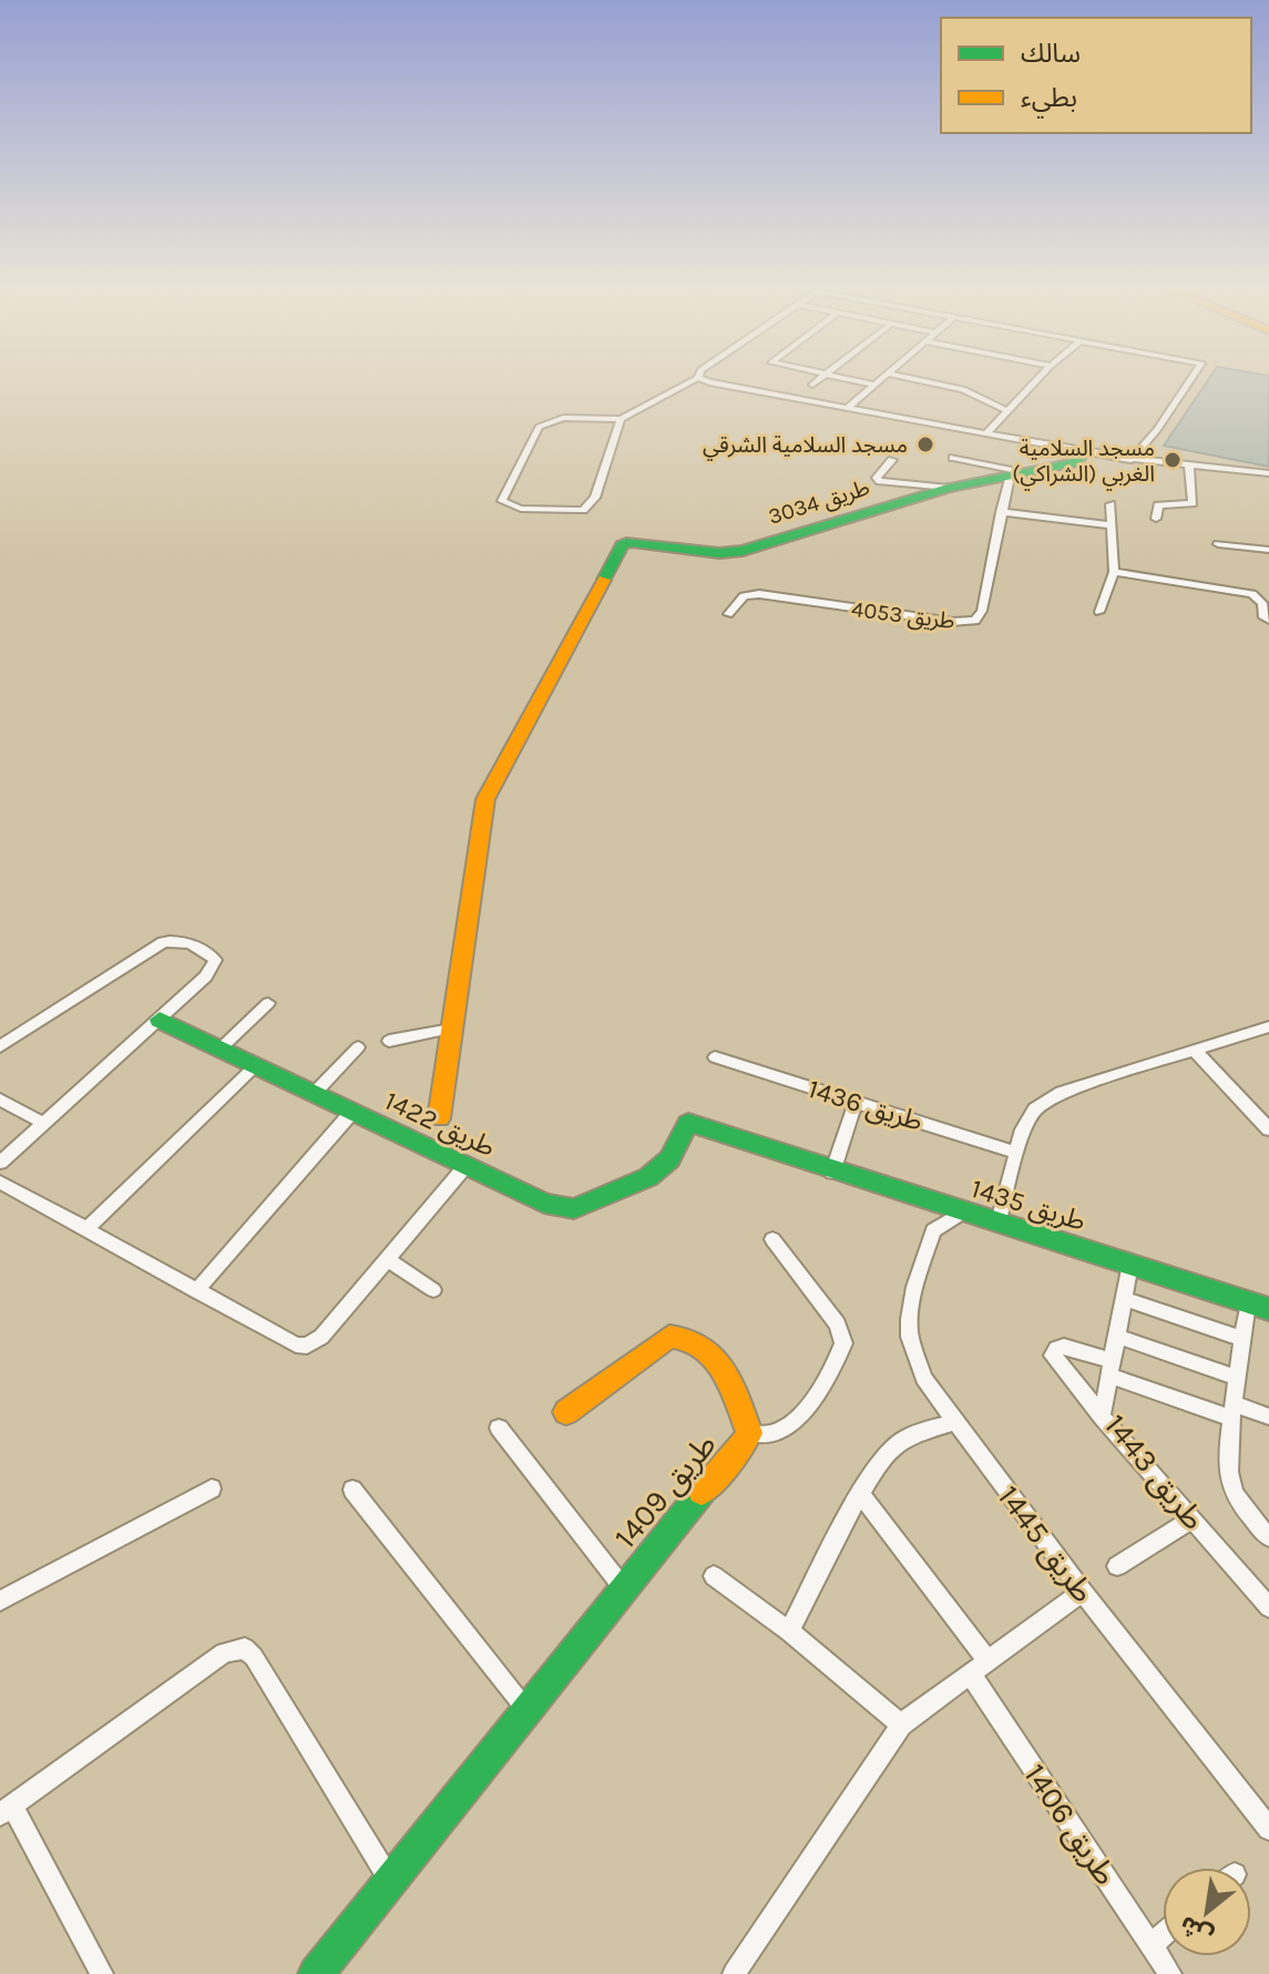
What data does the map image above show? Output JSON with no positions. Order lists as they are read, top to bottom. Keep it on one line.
{"streets":{"street":["طريق 3034","طريق 4053","طريق 1436","طريق 1422","طريق 1435","طريق 1443","طريق 1409","طريق 1445","طريق 1406"]},"crossings":[["طريق 3034","طريق 4053"],["طريق 1422","طريق 1435"],["طريق 1435","طريق 1443"]],"places":["مسجد السلامية الشرقي","مسجد السلامية الغربي (الشراكي)"],"legend":["سالك","بطيء"],"north":"bottom left"}
